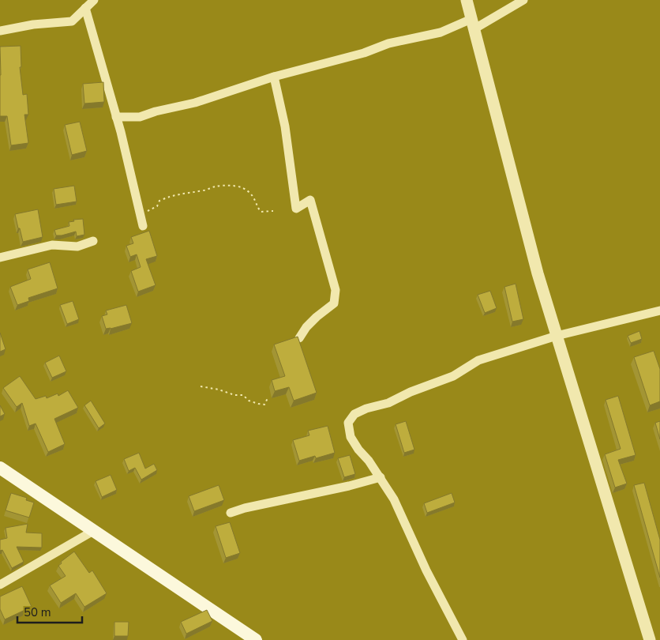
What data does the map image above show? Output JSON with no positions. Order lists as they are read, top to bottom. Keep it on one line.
{"scale_bar":"50 m"}
